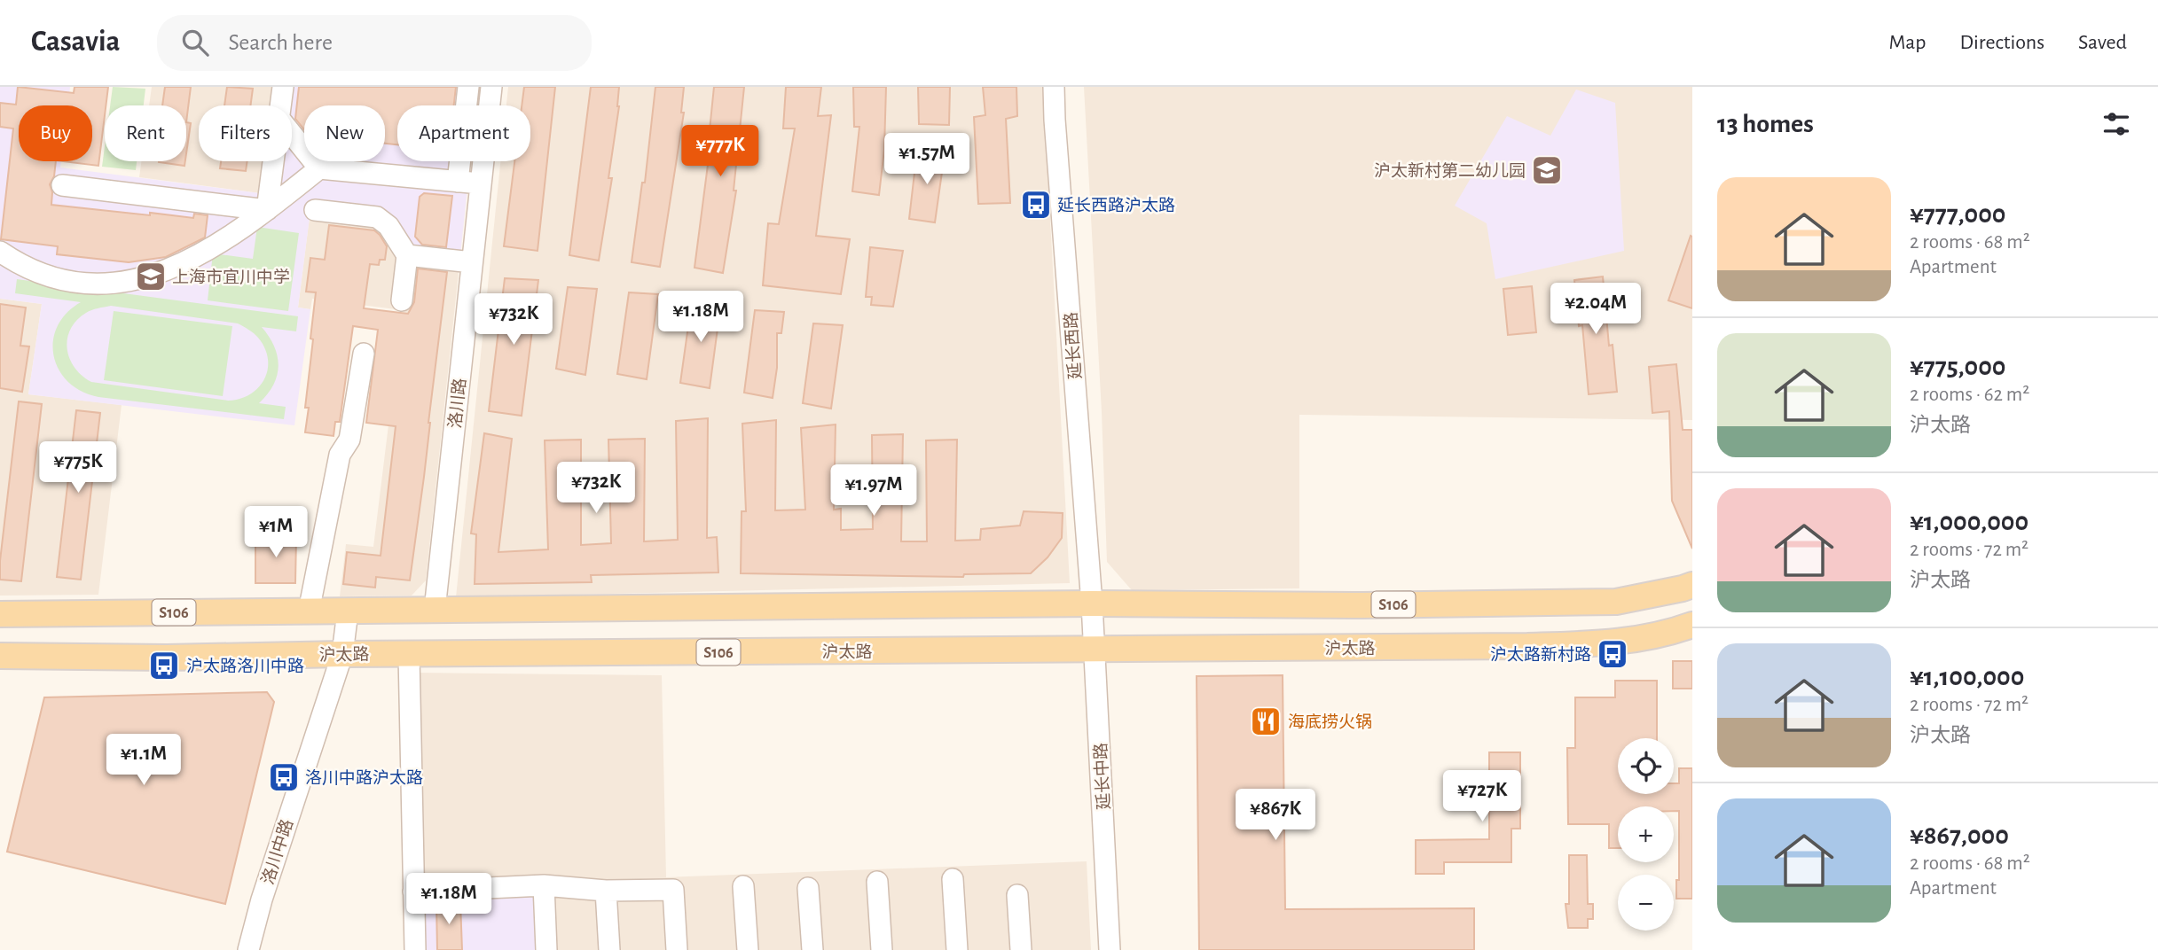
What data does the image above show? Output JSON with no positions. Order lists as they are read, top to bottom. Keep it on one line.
{"streets":{"main road":["S106","沪太路"],"street":["延长西路","洛川路","延长中路","洛川中路"]},"crossings":[["延长西路","S106"],["延长西路","延长中路"],["洛川路","S106"],["S106","延长中路"],["S106","洛川中路"],["沪太路","延长中路"],["沪太路","洛川中路"]],"places":{"school or university":["沪太新村第二幼儿园","上海市宜川中学"],"bus stop":["延长西路沪太路","沪太路新村路","沪太路洛川中路","洛川中路沪太路"],"restaurant":["海底捞火锅"]},"page":{"header":"Casavia","search":"Search here","nav":["Map","Directions","Saved"],"heading":"13 homes","chip":["Buy","Rent","Filters","New","Apartment"],"price":["¥777K","¥1.57M","¥2.04M","¥1.18M","¥732K","¥775K","¥732K","¥1.97M","¥1M","¥1.1M","¥727K","¥867K","¥1.18M"],"list":[{"name":"¥777,000","note":"2 rooms · 68 m² · Apartment"},{"name":"¥775,000","note":"2 rooms · 62 m² · 沪太路"},{"name":"¥1,000,000","note":"2 rooms · 72 m² · 沪太路"},{"name":"¥1,100,000","note":"2 rooms · 72 m² · 沪太路"},{"name":"¥867,000","note":"2 rooms · 68 m² · Apartment"}],"map_buttons":["+","−"]}}
